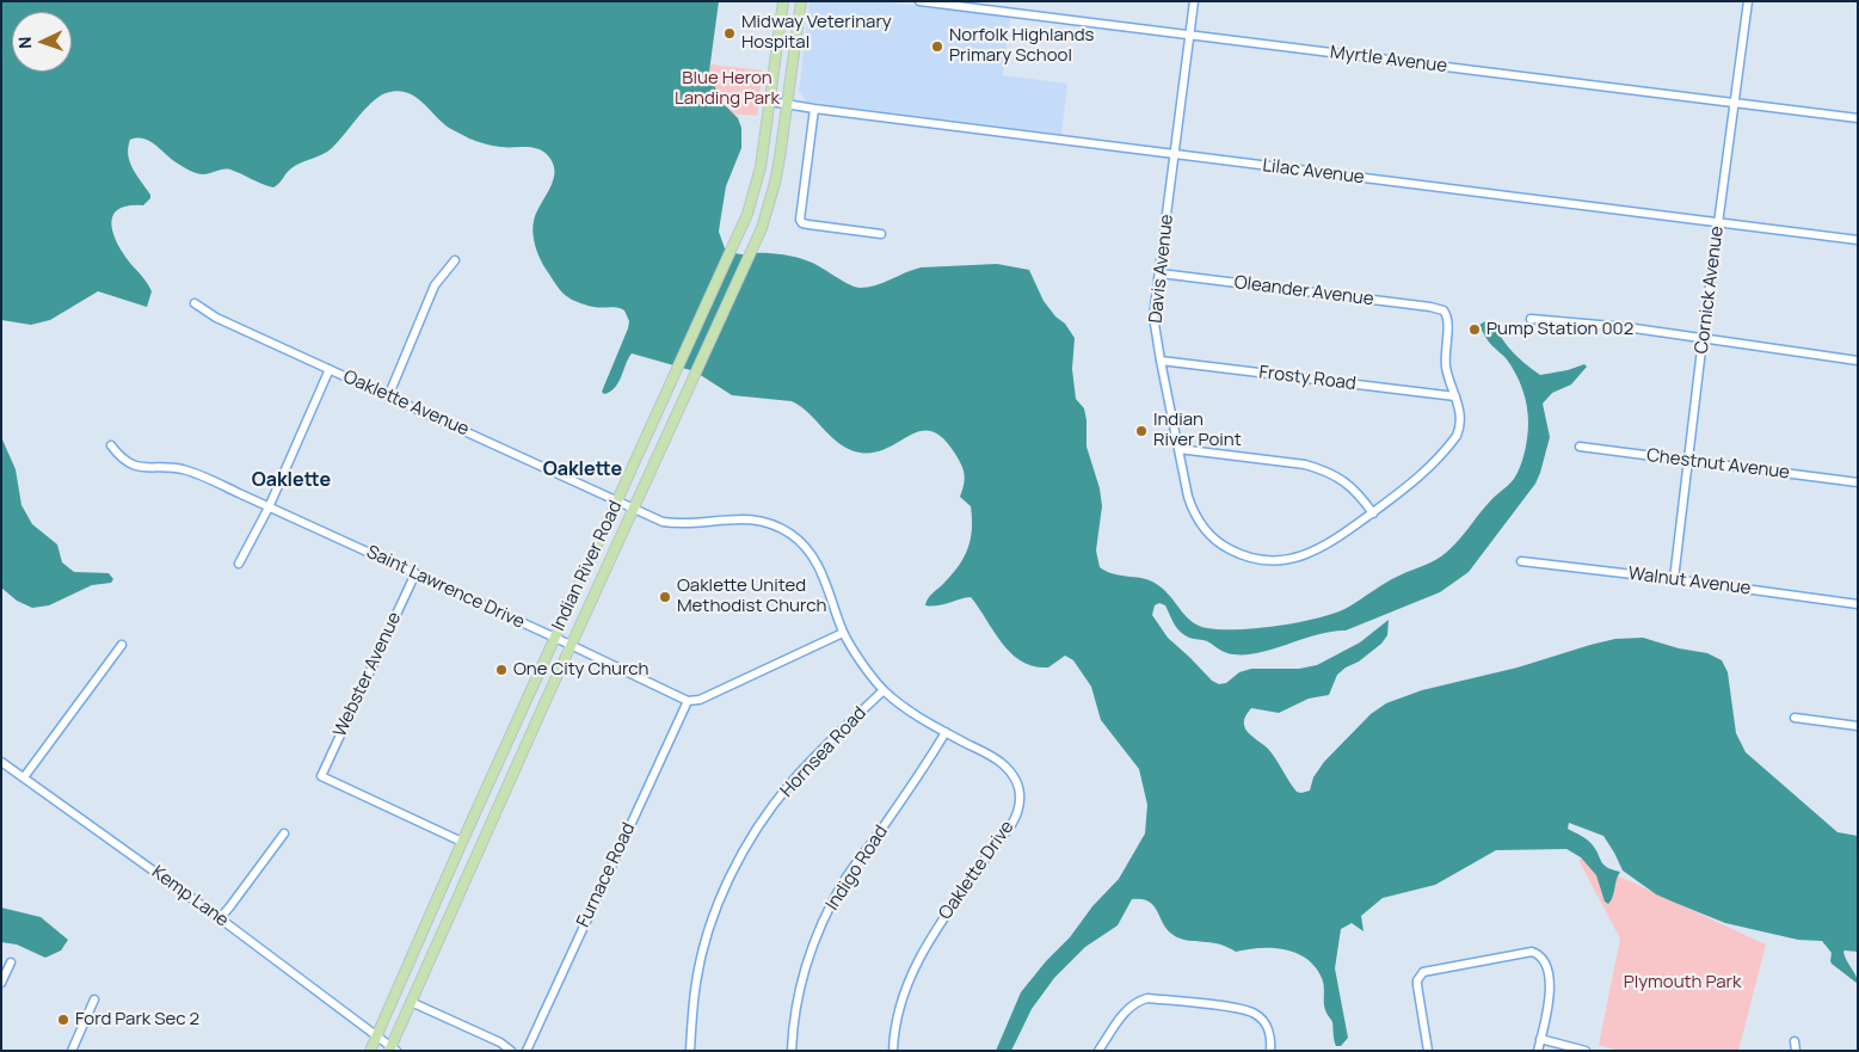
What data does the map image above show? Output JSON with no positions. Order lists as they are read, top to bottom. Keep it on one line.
{"streets":{"main road":["Indian River Road"],"street":["Myrtle Avenue","Lilac Avenue","Davis Avenue","Cornick Avenue","Oleander Avenue","Frosty Road","Oaklette Avenue","Chestnut Avenue","Walnut Avenue","Saint Lawrence Drive","Webster Avenue","Hornsea Road","Indigo Road","Oaklette Drive","Furnace Road","Kemp Lane"]},"crossings":[["Myrtle Avenue","Davis Avenue"],["Myrtle Avenue","Cornick Avenue"],["Lilac Avenue","Davis Avenue"],["Lilac Avenue","Cornick Avenue"],["Lilac Avenue","Indian River Road"],["Davis Avenue","Oleander Avenue"],["Davis Avenue","Frosty Road"],["Cornick Avenue","Chestnut Avenue"],["Cornick Avenue","Walnut Avenue"],["Oaklette Avenue","Indian River Road"],["Oaklette Avenue","Oaklette Drive"],["Indian River Road","Saint Lawrence Drive"],["Indian River Road","Webster Avenue"],["Indian River Road","Oaklette Drive"],["Indian River Road","Kemp Lane"],["Saint Lawrence Drive","Webster Avenue"],["Saint Lawrence Drive","Furnace Road"],["Hornsea Road","Oaklette Drive"],["Indigo Road","Oaklette Drive"]],"districts":["Oaklette","Oaklette"],"parks":["Blue Heron Landing Park","Plymouth Park"],"places":["Midway Veterinary Hospital","Norfolk Highlands Primary School","Pump Station 002","Indian River Point","Oaklette United Methodist Church","One City Church","Ford Park Sec 2"],"north":"left"}
